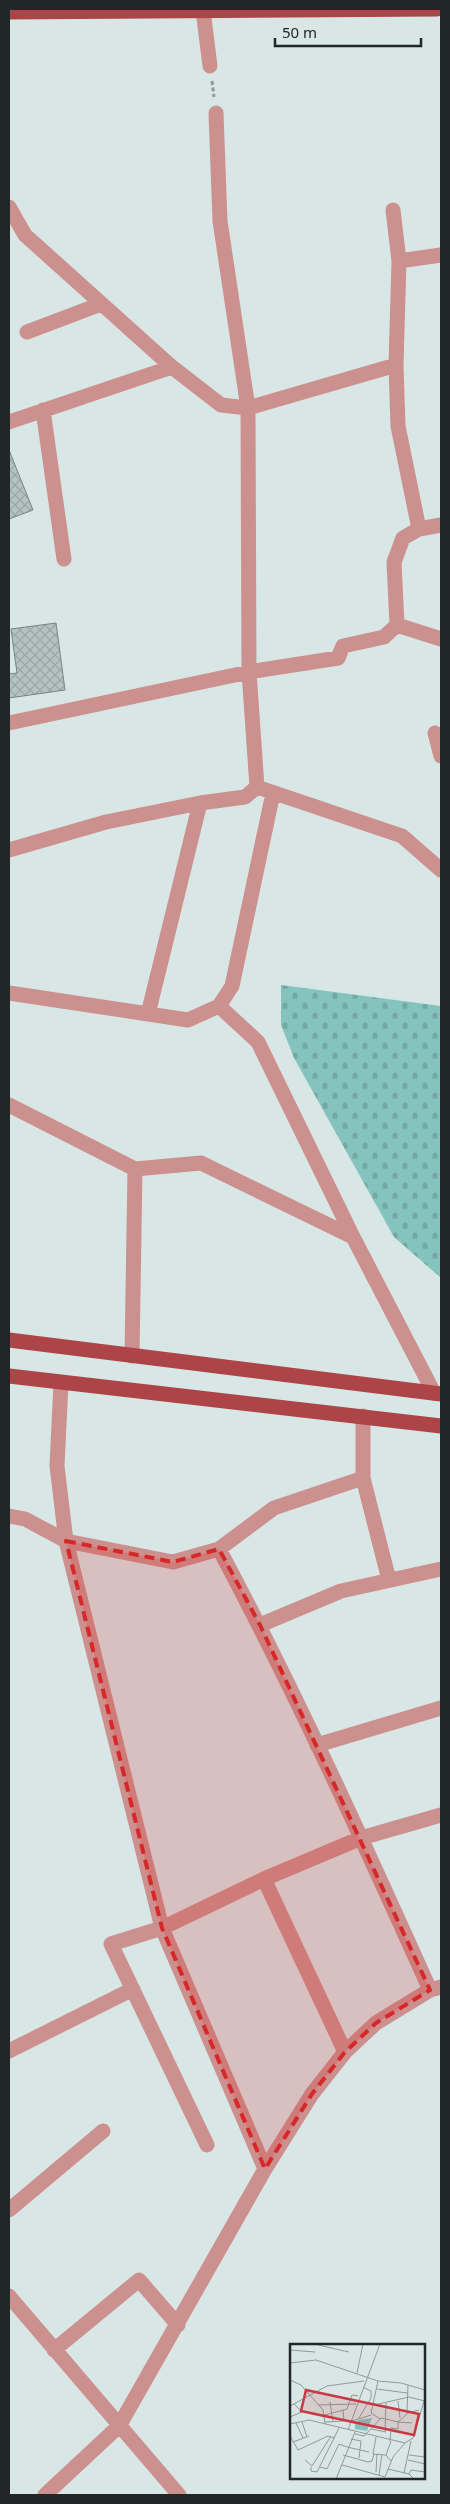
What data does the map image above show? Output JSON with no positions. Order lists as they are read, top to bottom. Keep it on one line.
{"scale_bar":"50 m"}
